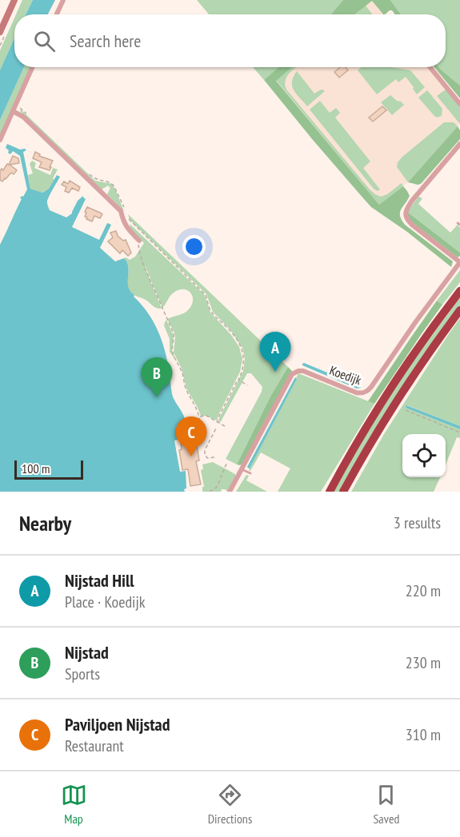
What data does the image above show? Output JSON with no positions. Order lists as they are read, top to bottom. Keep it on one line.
{"streets":{"street":["Koedijk"]},"scale_bar":"100 m","page":{"search":"Search here","pins":["A","B","C"],"scale":"100 m","heading":["Nearby","3 results"],"list":[{"mark":"A","name":"Nijstad Hill","note":"Place · Koedijk","value":"220 m"},{"mark":"B","name":"Nijstad","note":"Sports","value":"230 m"},{"mark":"C","name":"Paviljoen Nijstad","note":"Restaurant","value":"310 m"}],"nav":["Map","Directions","Saved"]}}
